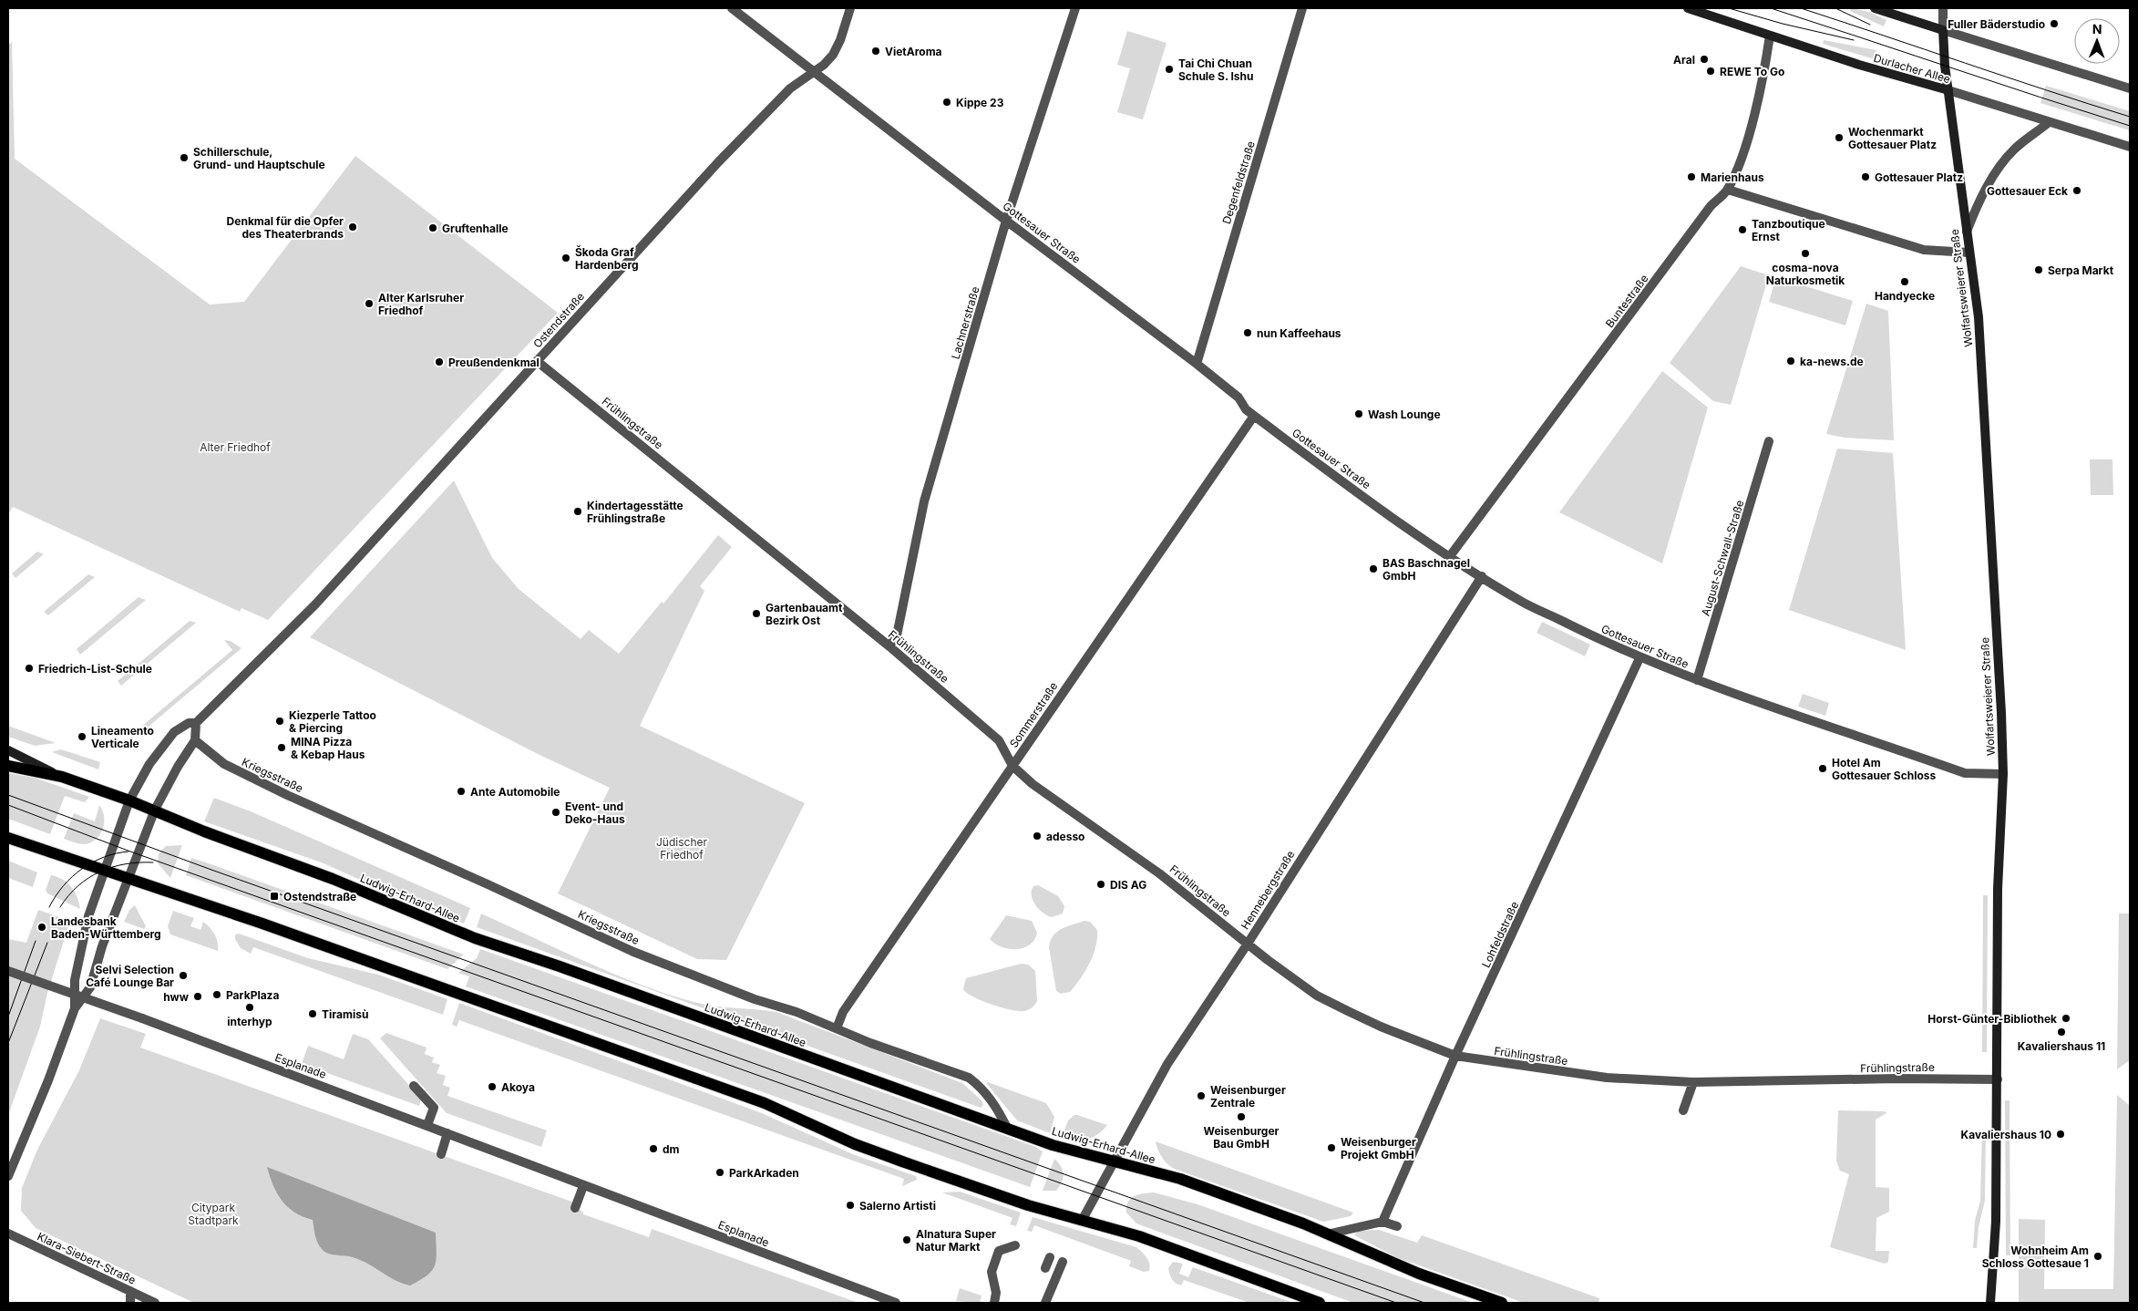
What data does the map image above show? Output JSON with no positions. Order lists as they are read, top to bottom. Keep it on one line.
{"streets":{"main road":["Durlacher Allee","Wolfartsweierer Straße","Ludwig-Erhard-Allee"],"street":["Degenfeldstraße","Gottesauer Straße","Buntestraße","Ostendstraße","Lachnerstraße","Frühlingstraße","August-Schwall-Straße","Sommerstraße","Kriegsstraße","Hennebergstraße","Lohfeldstraße","Esplanade","Klara-Siebert-Straße"]},"crossings":[["Durlacher Allee","Wolfartsweierer Straße"],["Durlacher Allee","Buntestraße"],["Degenfeldstraße","Gottesauer Straße"],["Gottesauer Straße","Wolfartsweierer Straße"],["Gottesauer Straße","Buntestraße"],["Gottesauer Straße","Ostendstraße"],["Gottesauer Straße","Lachnerstraße"],["Gottesauer Straße","August-Schwall-Straße"],["Gottesauer Straße","Sommerstraße"],["Gottesauer Straße","Hennebergstraße"],["Gottesauer Straße","Lohfeldstraße"],["Wolfartsweierer Straße","Frühlingstraße"],["Ostendstraße","Frühlingstraße"],["Ostendstraße","Ludwig-Erhard-Allee"],["Lachnerstraße","Frühlingstraße"],["Frühlingstraße","Sommerstraße"],["Frühlingstraße","Hennebergstraße"],["Frühlingstraße","Lohfeldstraße"],["Sommerstraße","Kriegsstraße"],["Kriegsstraße","Ludwig-Erhard-Allee"],["Hennebergstraße","Ludwig-Erhard-Allee"]],"parks":["Alter Friedhof","Jüdischer Friedhof","Citypark Stadtpark"],"places":{"other":["Fuller Bäderstudio","VietAroma","Aral","Tai Chi Chuan Schule S. Ishu","REWE To Go","Kippe 23","Wochenmarkt Gottesauer Platz","Schillerschule, Grund- und Hauptschule","Marienhaus","Gottesauer Platz","Gottesauer Eck","Denkmal für die Opfer des Theaterbrands","Gruftenhalle","Tanzboutique Ernst","cosma-nova Naturkosmetik","Škoda Graf Hardenberg","Serpa Markt","Handyecke","Alter Karlsruher Friedhof","nun Kaffeehaus","ka-news.de","Preußendenkmal","Wash Lounge","Kindertagesstätte Frühlingstraße","BAS Baschnagel GmbH","Gartenbauamt Bezirk Ost","Friedrich-List-Schule","Kiezperle Tattoo & Piercing","Lineamento Verticale","MINA Pizza & Kebap Haus","Hotel Am Gottesauer Schloss","Ante Automobile","Event- und Deko-Haus","adesso","DIS AG","Landesbank Baden-Württemberg","Selvi Selection Café Lounge Bar","ParkPlaza","hww","interhyp","Tiramisù","Horst-Günter-Bibliothek","Kavaliershaus 11","Akoya","Weisenburger Zentrale","Weisenburger Bau GmbH","Kavaliershaus 10","Weisenburger Projekt GmbH","dm","ParkArkaden","Salerno Artisti","Alnatura Super Natur Markt","Wohnheim Am Schloss Gottesaue 1"],"transit":["Ostendstraße"]},"north":"top"}
